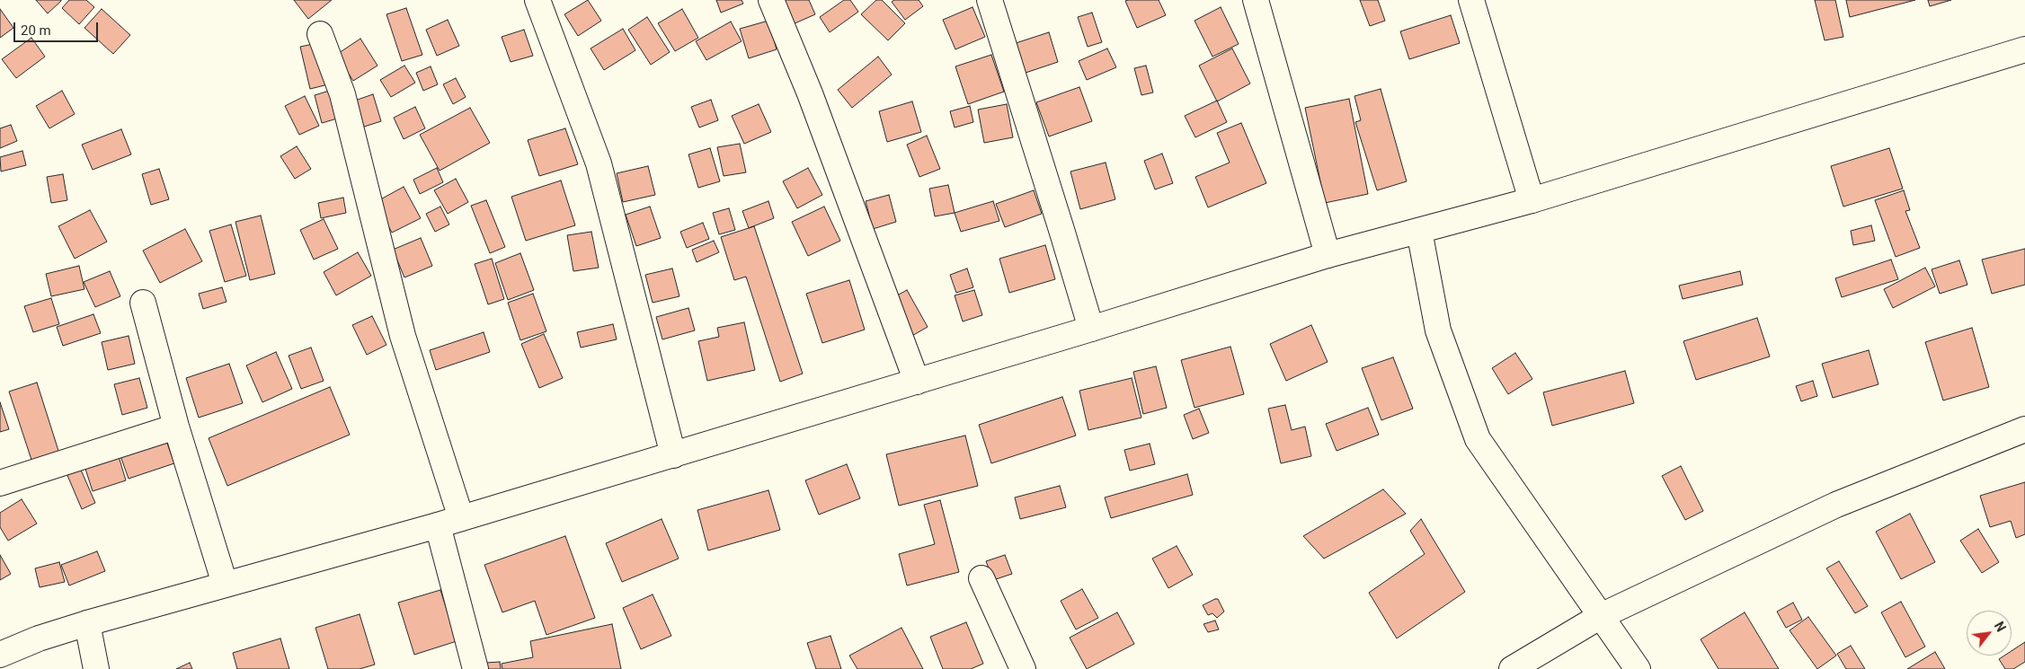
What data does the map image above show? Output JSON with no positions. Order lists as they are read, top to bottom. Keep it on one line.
{"scale_bar":"20 m","north":"top right"}
